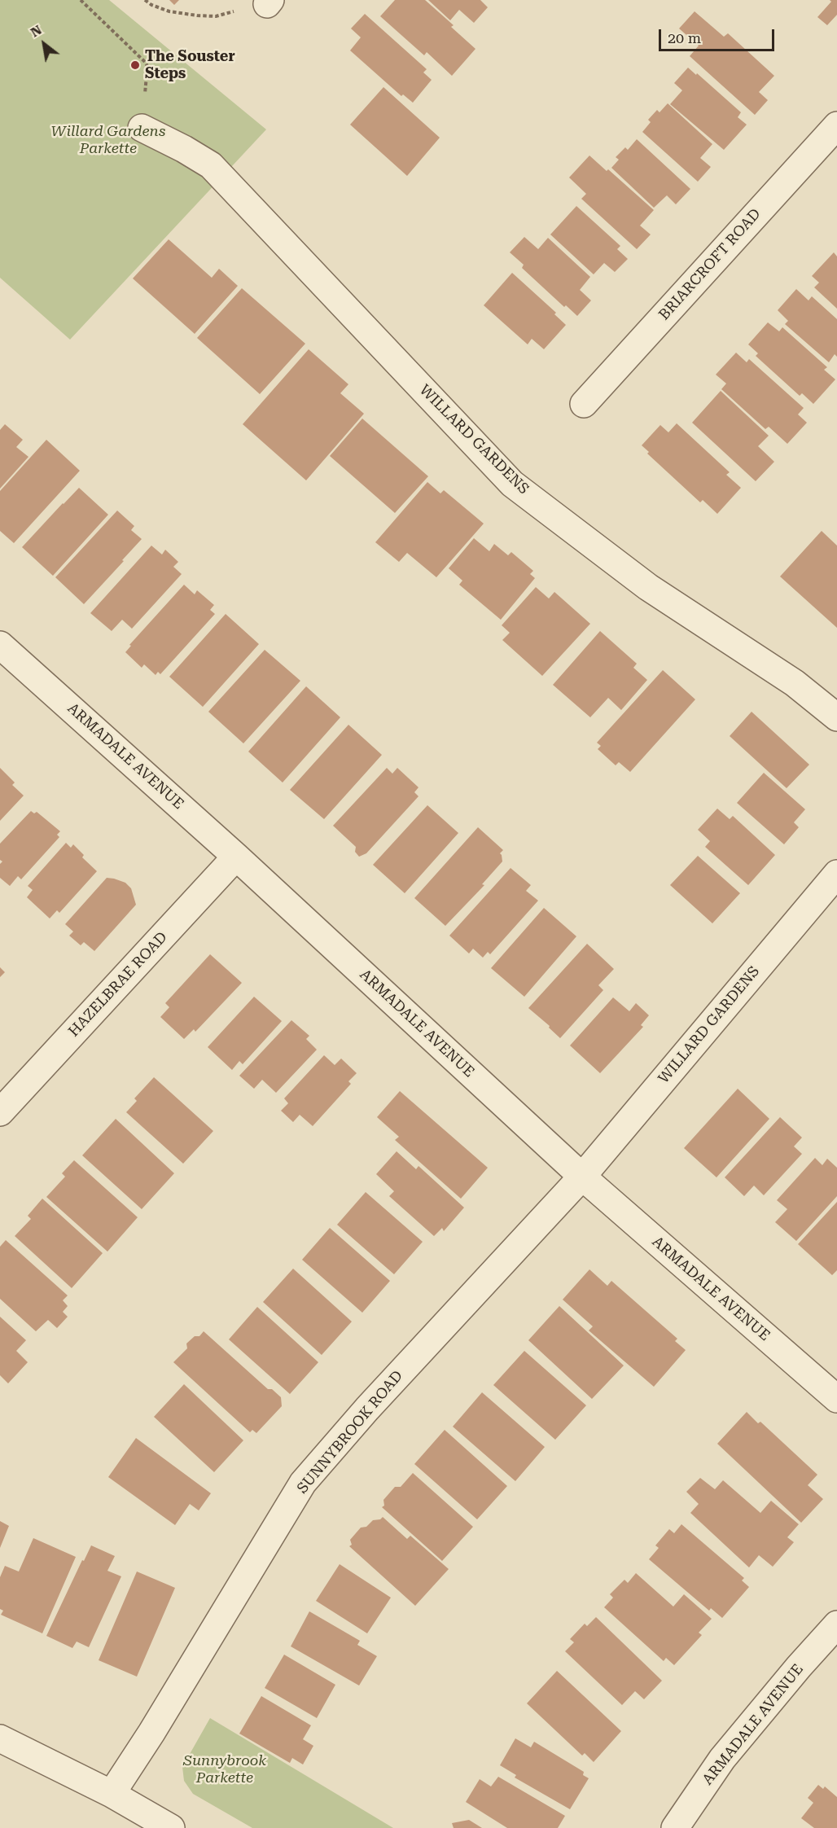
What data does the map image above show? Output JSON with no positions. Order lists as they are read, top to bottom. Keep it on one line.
{"streets":{"street":["BRIARCROFT ROAD","WILLARD GARDENS","ARMADALE AVENUE","HAZELBRAE ROAD","SUNNYBROOK ROAD"]},"crossings":[["WILLARD GARDENS","ARMADALE AVENUE"],["WILLARD GARDENS","SUNNYBROOK ROAD"],["ARMADALE AVENUE","HAZELBRAE ROAD"],["ARMADALE AVENUE","SUNNYBROOK ROAD"]],"parks":["Willard Gardens Parkette","Sunnybrook Parkette"],"places":["The Souster Steps"],"scale_bar":"20 m","north":"top left"}
